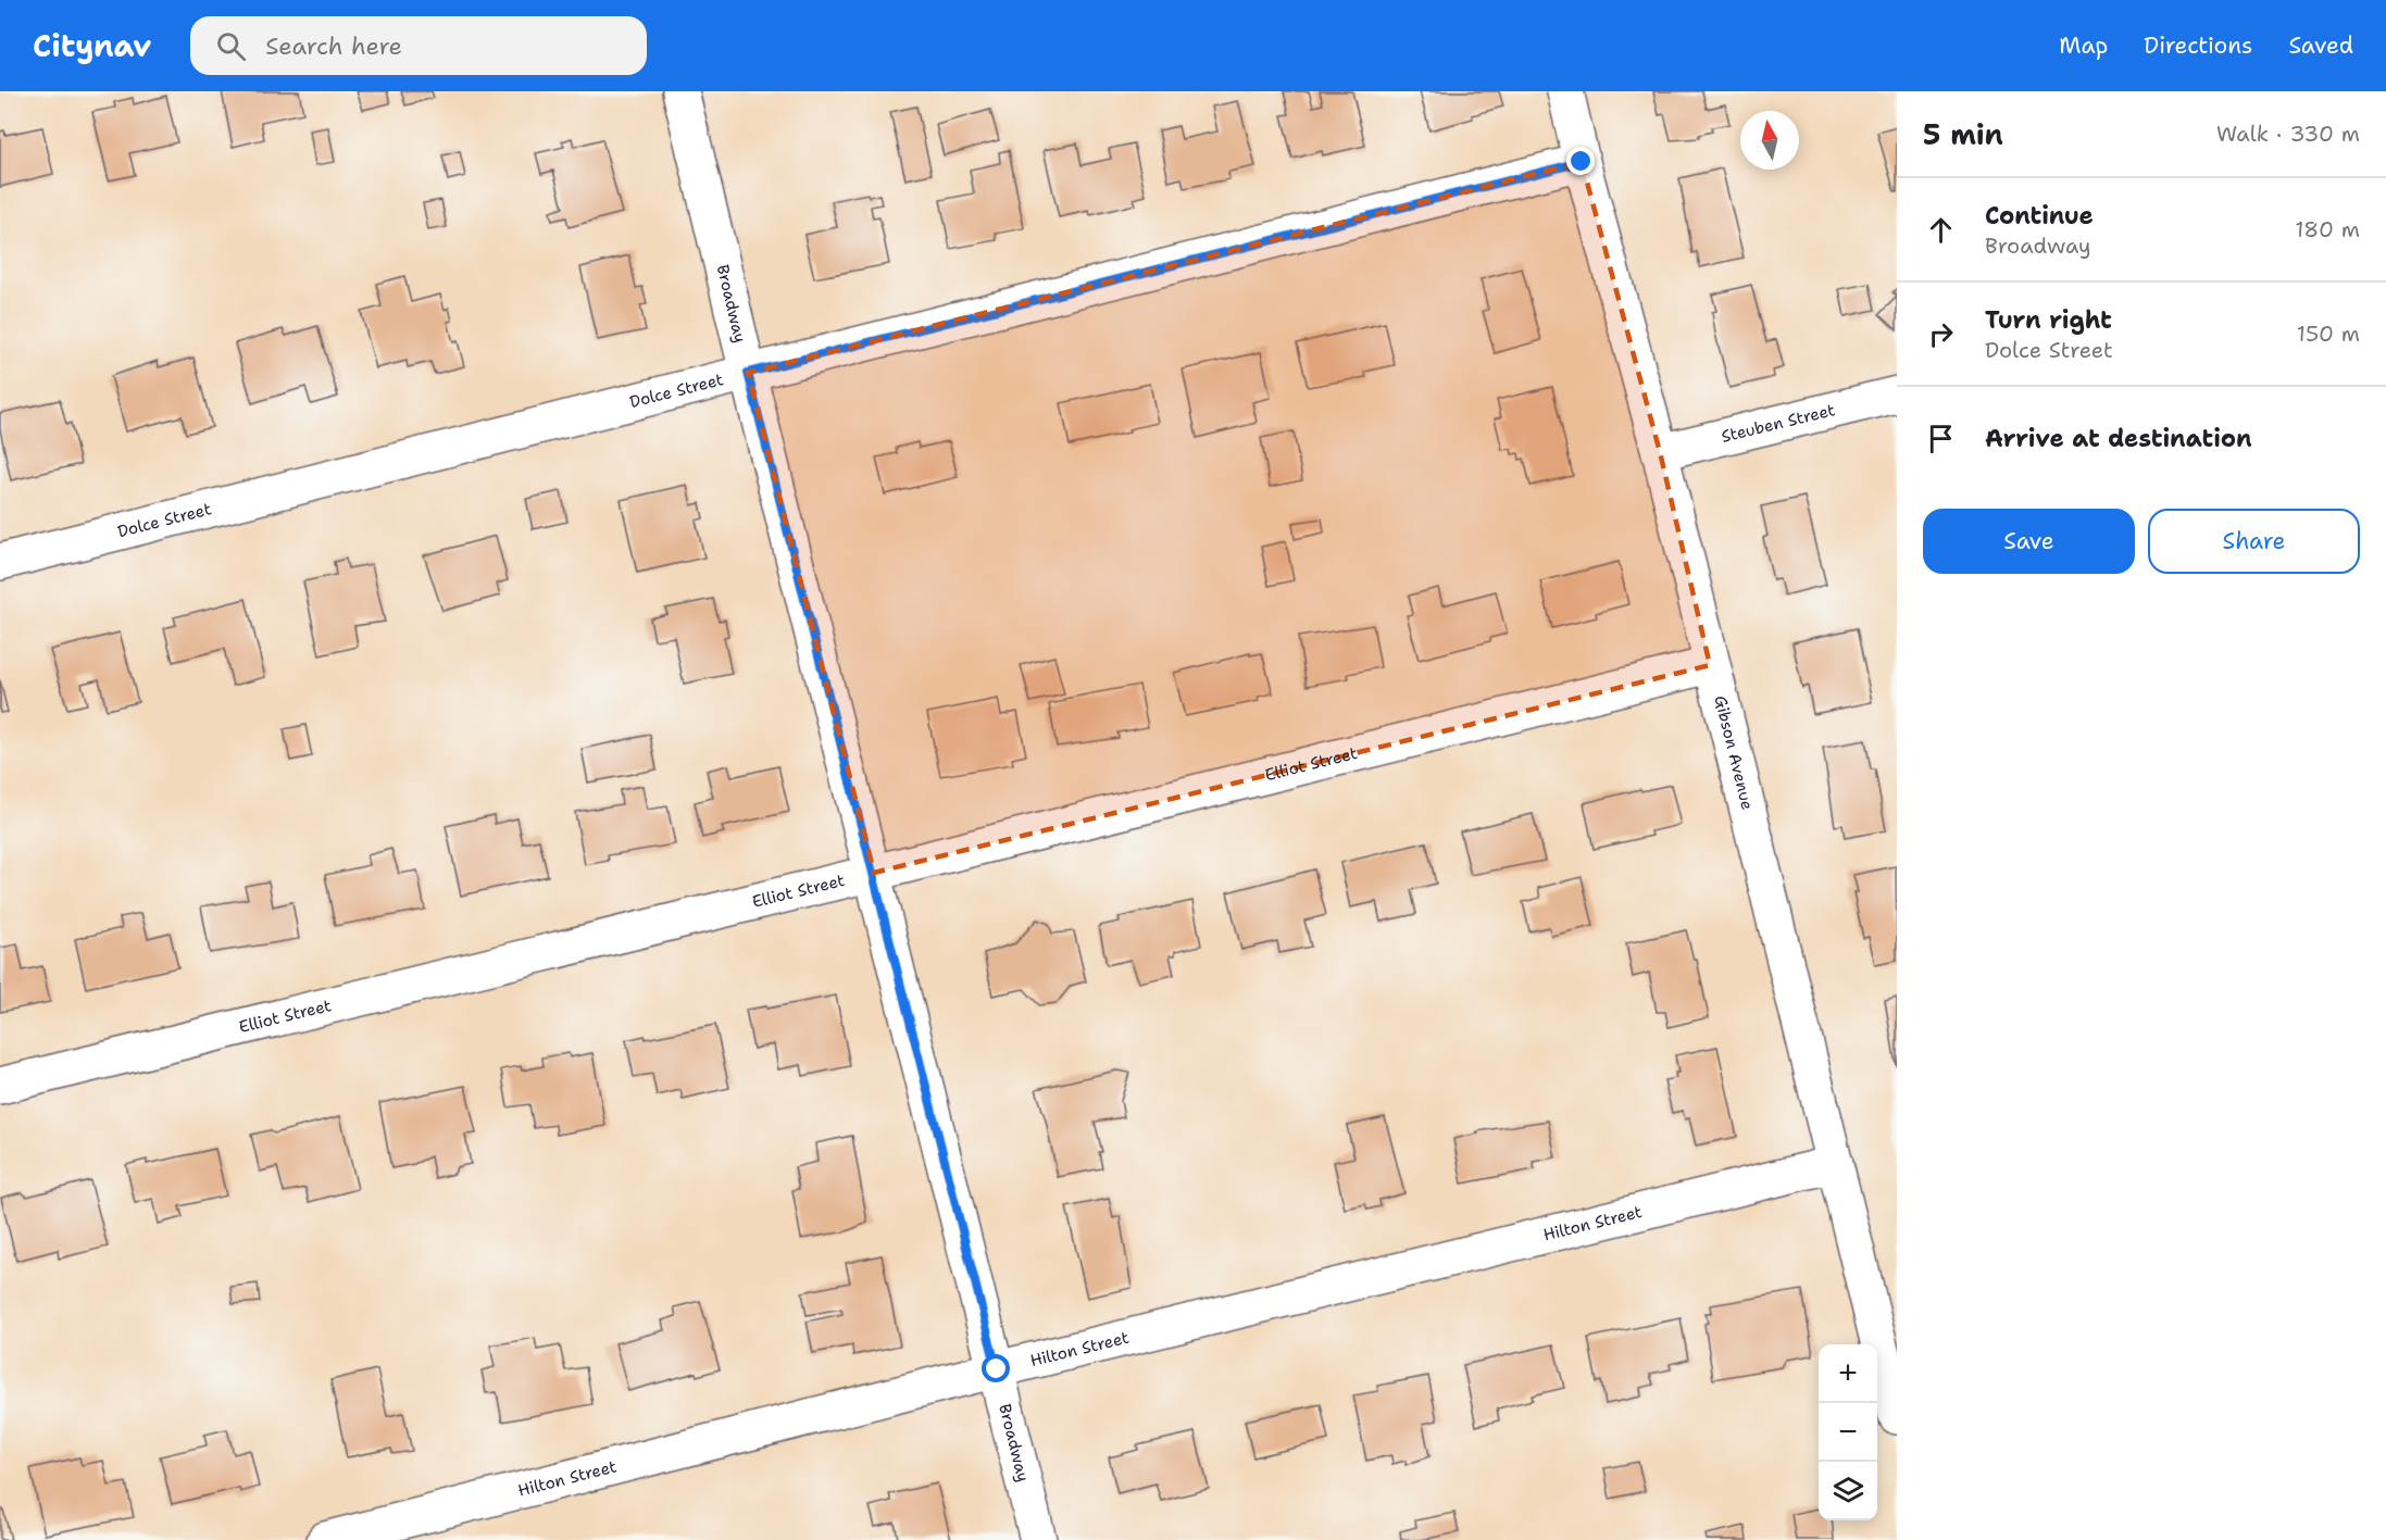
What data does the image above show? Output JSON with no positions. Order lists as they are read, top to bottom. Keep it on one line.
{"streets":{"street":["Broadway","Dolce Street","Steuben Street","Gibson Avenue","Elliot Street","Hilton Street"]},"crossings":[["Broadway","Dolce Street"],["Broadway","Elliot Street"],["Broadway","Hilton Street"],["Dolce Street","Gibson Avenue"],["Steuben Street","Gibson Avenue"],["Gibson Avenue","Elliot Street"],["Gibson Avenue","Hilton Street"]],"north":"top","page":{"header":"Citynav","search":"Search here","nav":["Map","Directions","Saved"],"heading":["5 min","Walk · 330 m"],"list":[["Continue","Broadway","180 m"],["Turn right","Dolce Street","150 m"],"Arrive at destination"],"buttons":["Save","Share"],"map_buttons":["+","−"]}}
